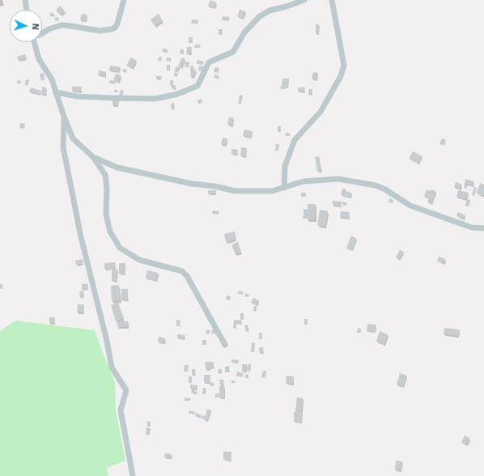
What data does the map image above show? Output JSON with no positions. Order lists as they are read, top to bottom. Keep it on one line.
{"north":"right"}
